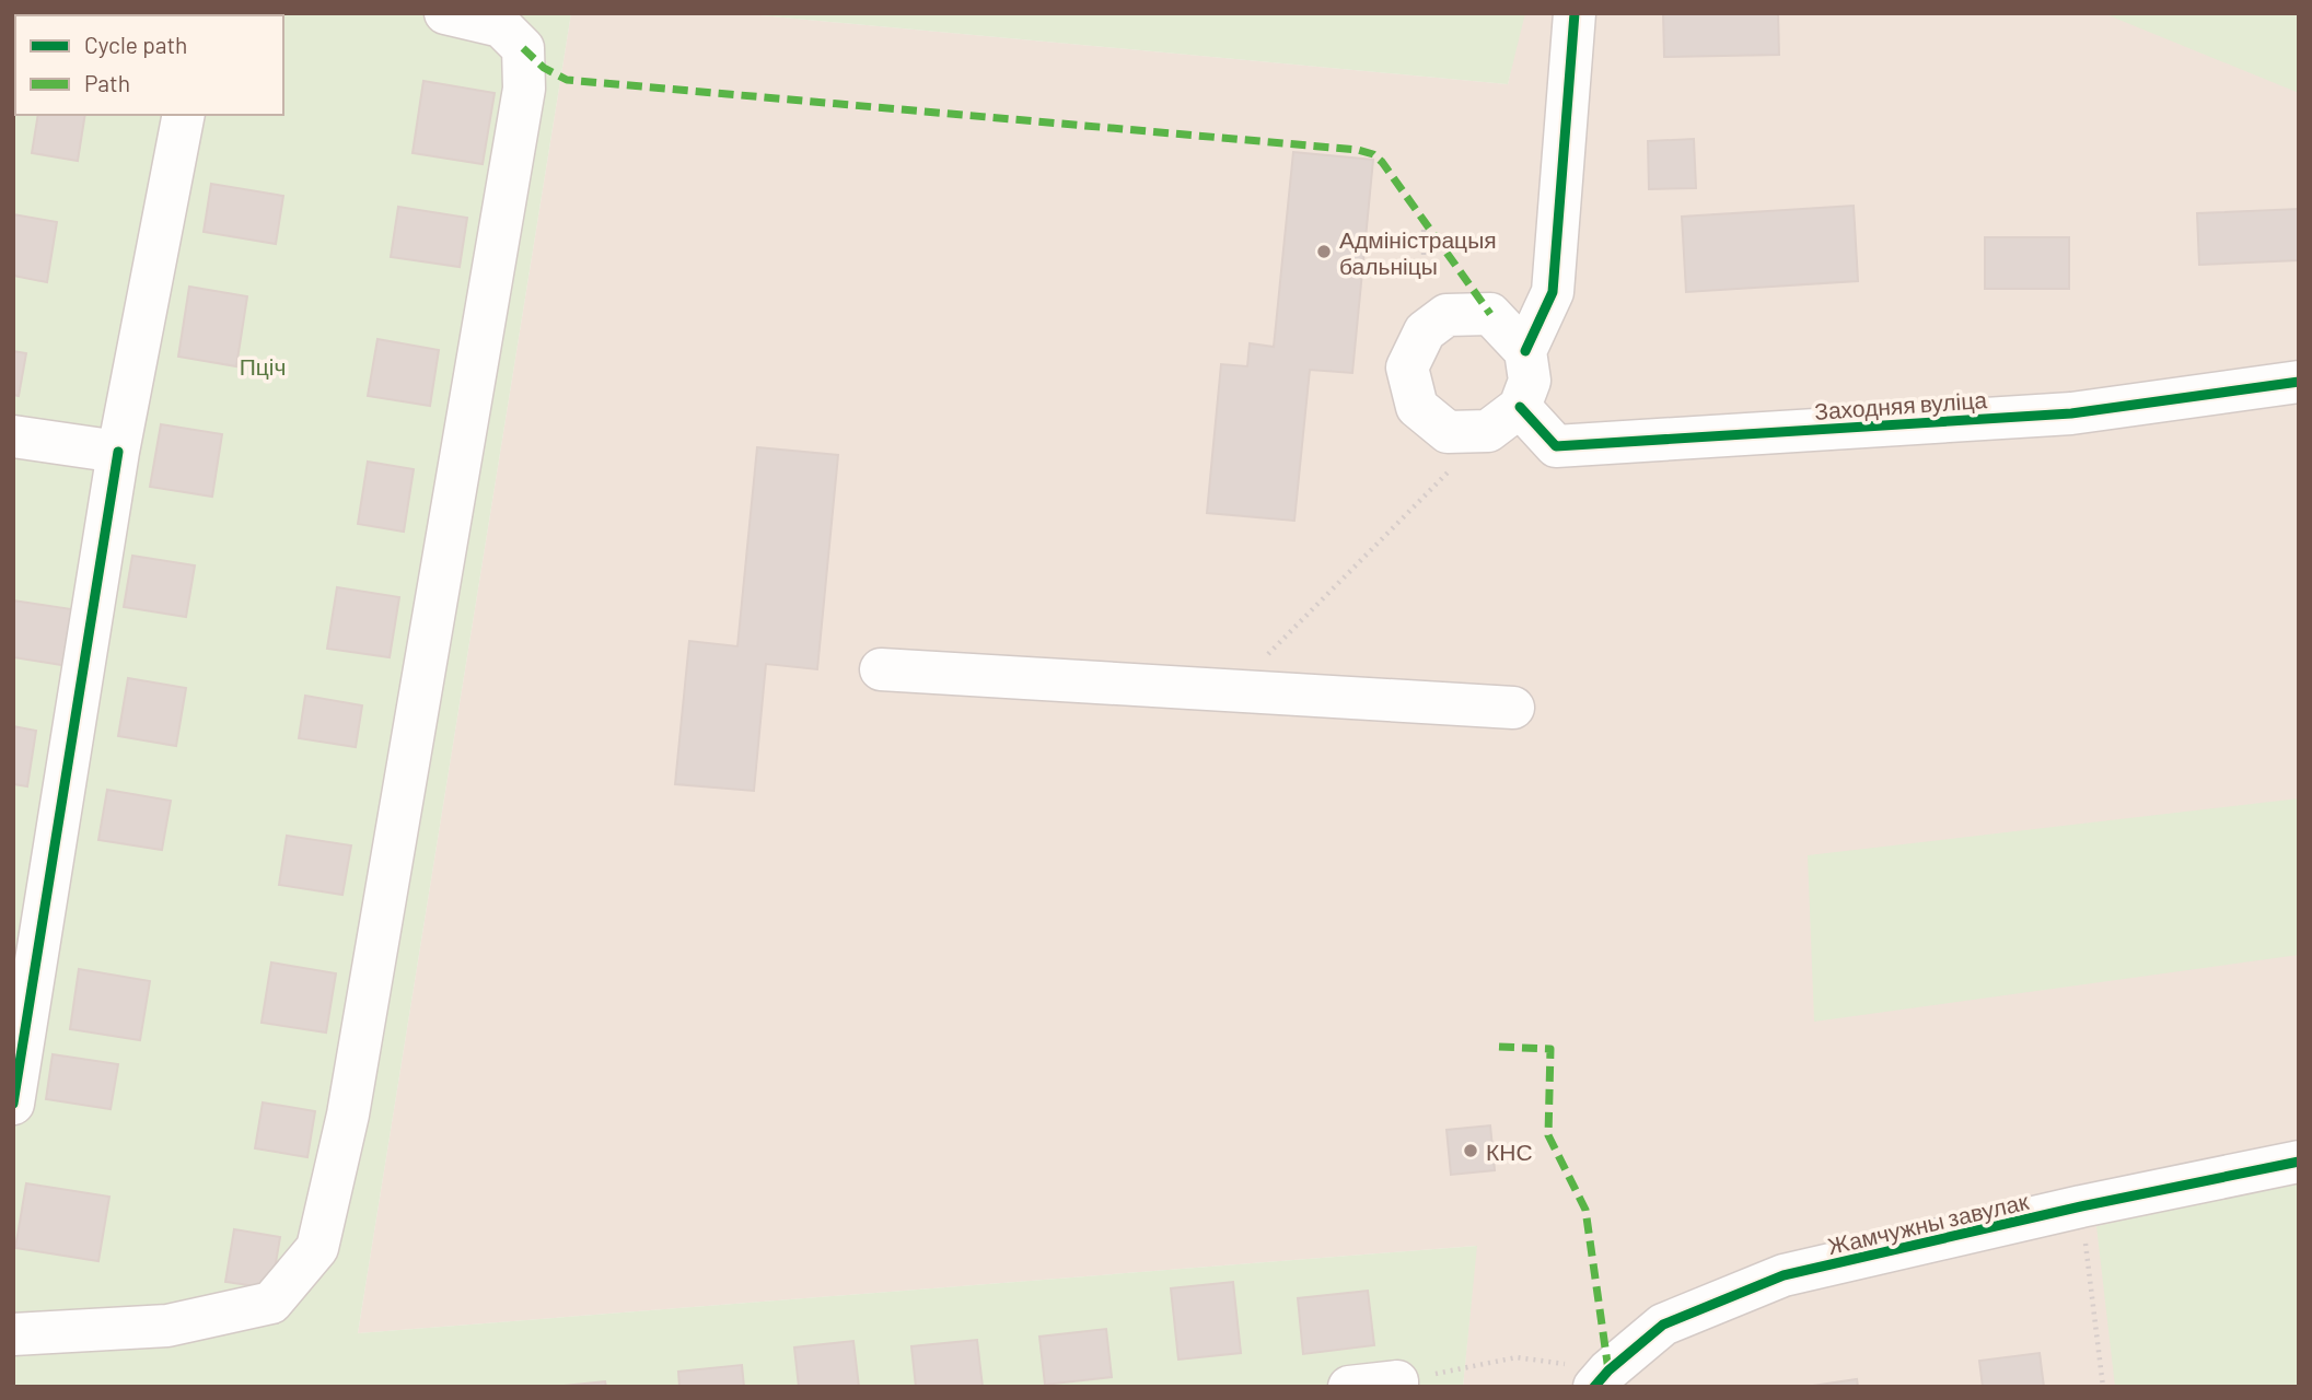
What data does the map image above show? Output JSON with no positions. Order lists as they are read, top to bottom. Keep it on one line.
{"streets":{"street":["Заходняя вуліца","Жамчужны завулак"]},"parks":["Пціч"],"places":["Адміністрацыя бальніцы","КНС"],"legend":["Cycle path","Path"]}
